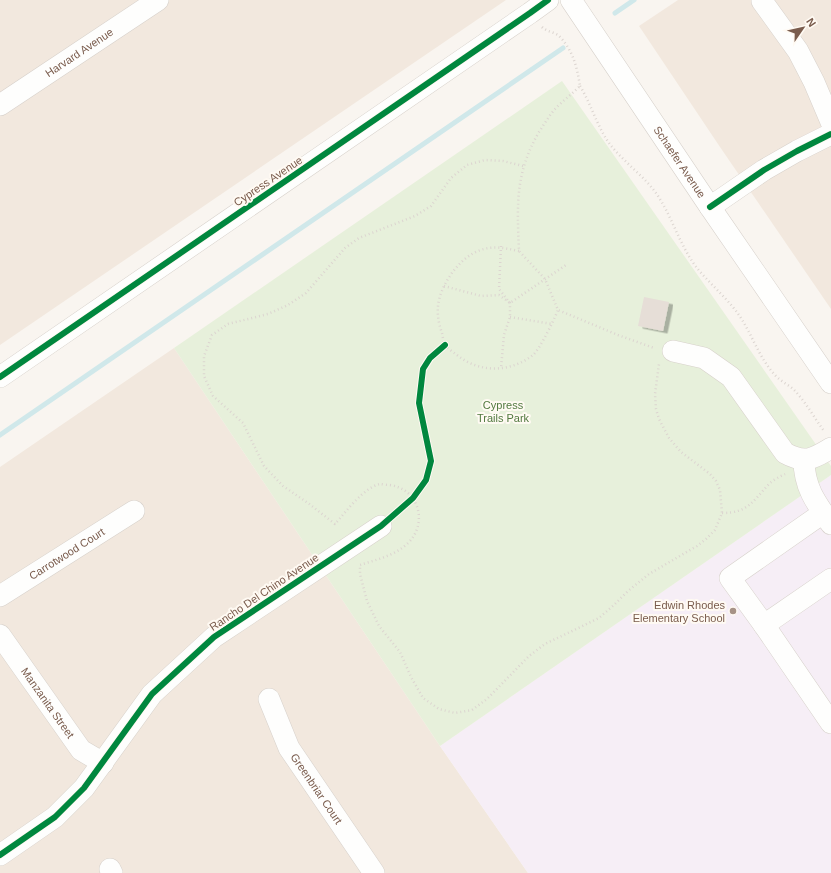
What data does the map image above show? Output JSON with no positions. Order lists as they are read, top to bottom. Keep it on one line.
{"streets":{"street":["Harvard Avenue","Schaefer Avenue","Cypress Avenue","Carrotwood Court","Rancho Del Chino Avenue","Manzanita Street","Greenbriar Court"]},"crossings":[["Rancho Del Chino Avenue","Manzanita Street"]],"parks":["Cypress Trails Park"],"places":["Edwin Rhodes Elementary School"],"north":"top right"}
